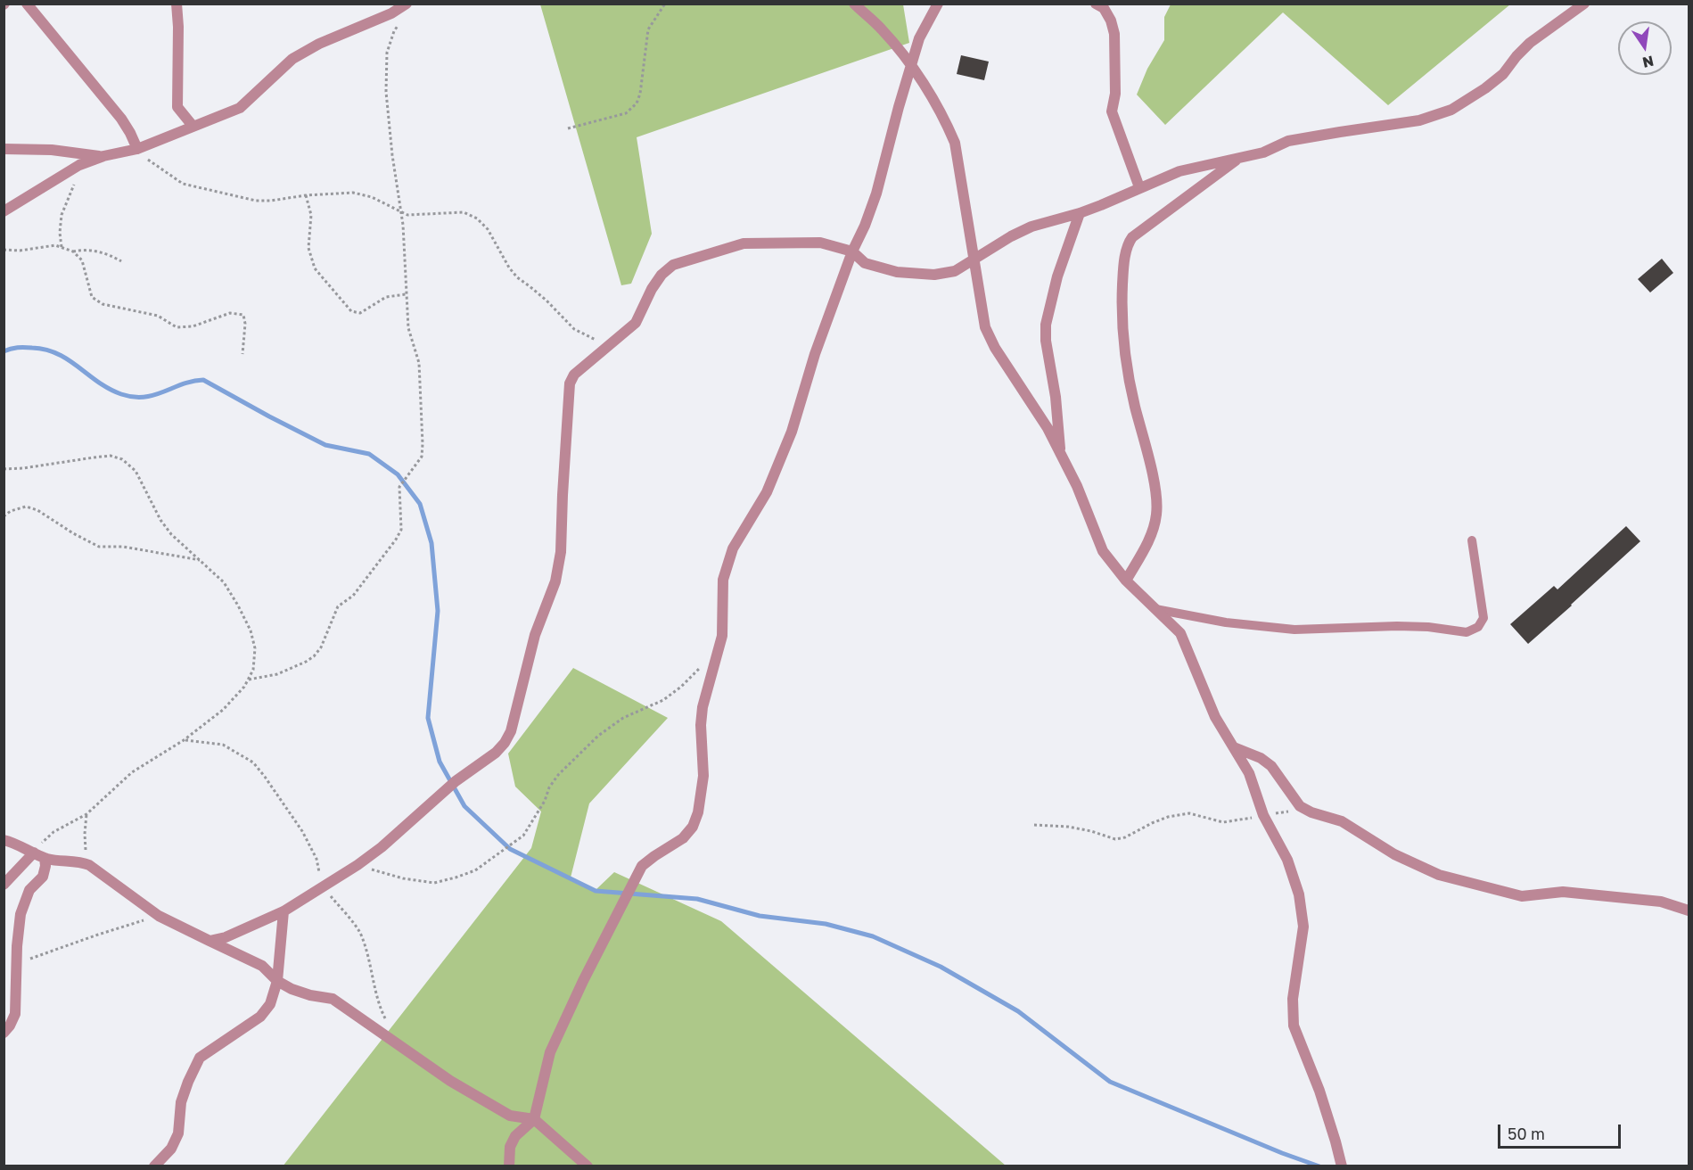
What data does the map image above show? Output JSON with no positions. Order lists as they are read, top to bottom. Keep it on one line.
{"scale_bar":"50 m","north":"bottom"}
